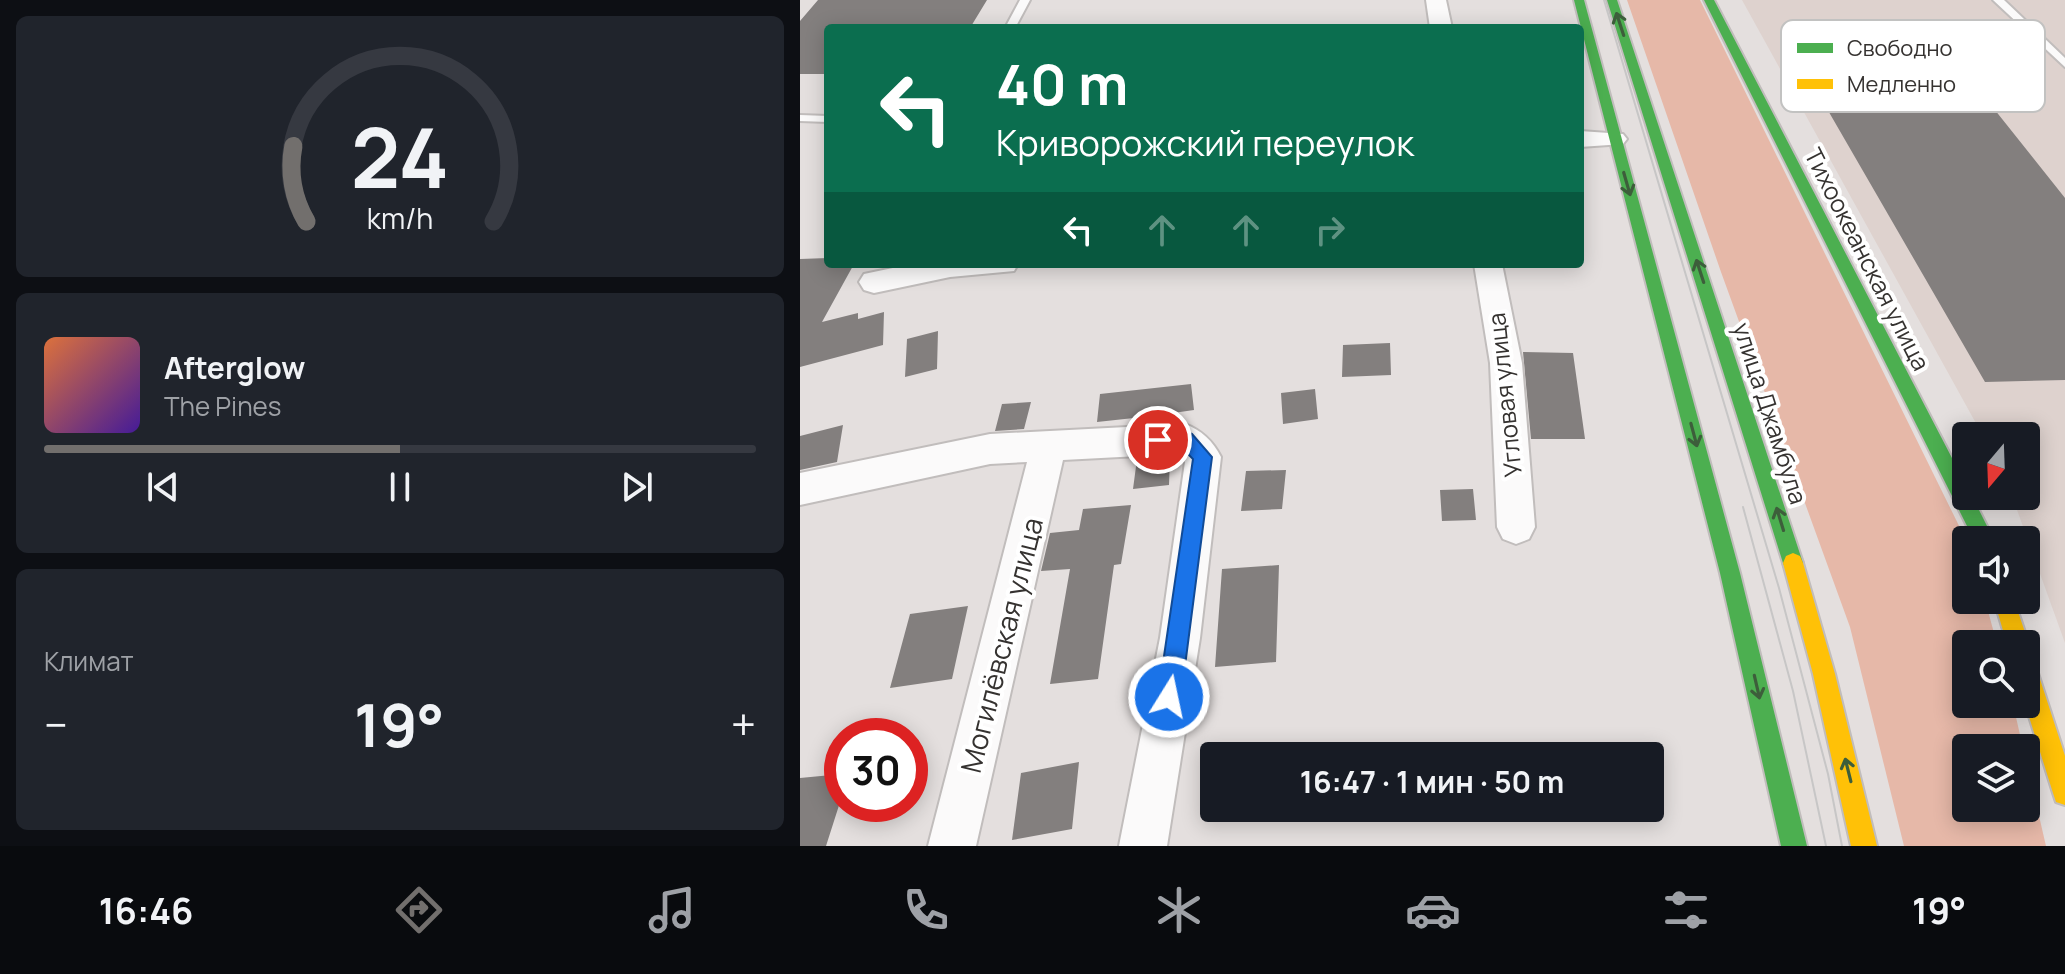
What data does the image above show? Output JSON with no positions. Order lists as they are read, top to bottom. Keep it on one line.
{"streets":{"street":["Тихоокеанская улица","Угловая улица","улица Джамбула","Могилёвская улица"]},"legend":["Свободно","Медленно"],"north":"bottom","page":{"turn":["40 m","Криворожский переулок"],"song":["Afterglow","The Pines"],"tile":"Климат","heat":["−","19°","+"],"limit":"30","trip":"16:47 · 1 мин · 50 m","tabs":["16:46","19°"],"gauge":["24","km/h"]}}
